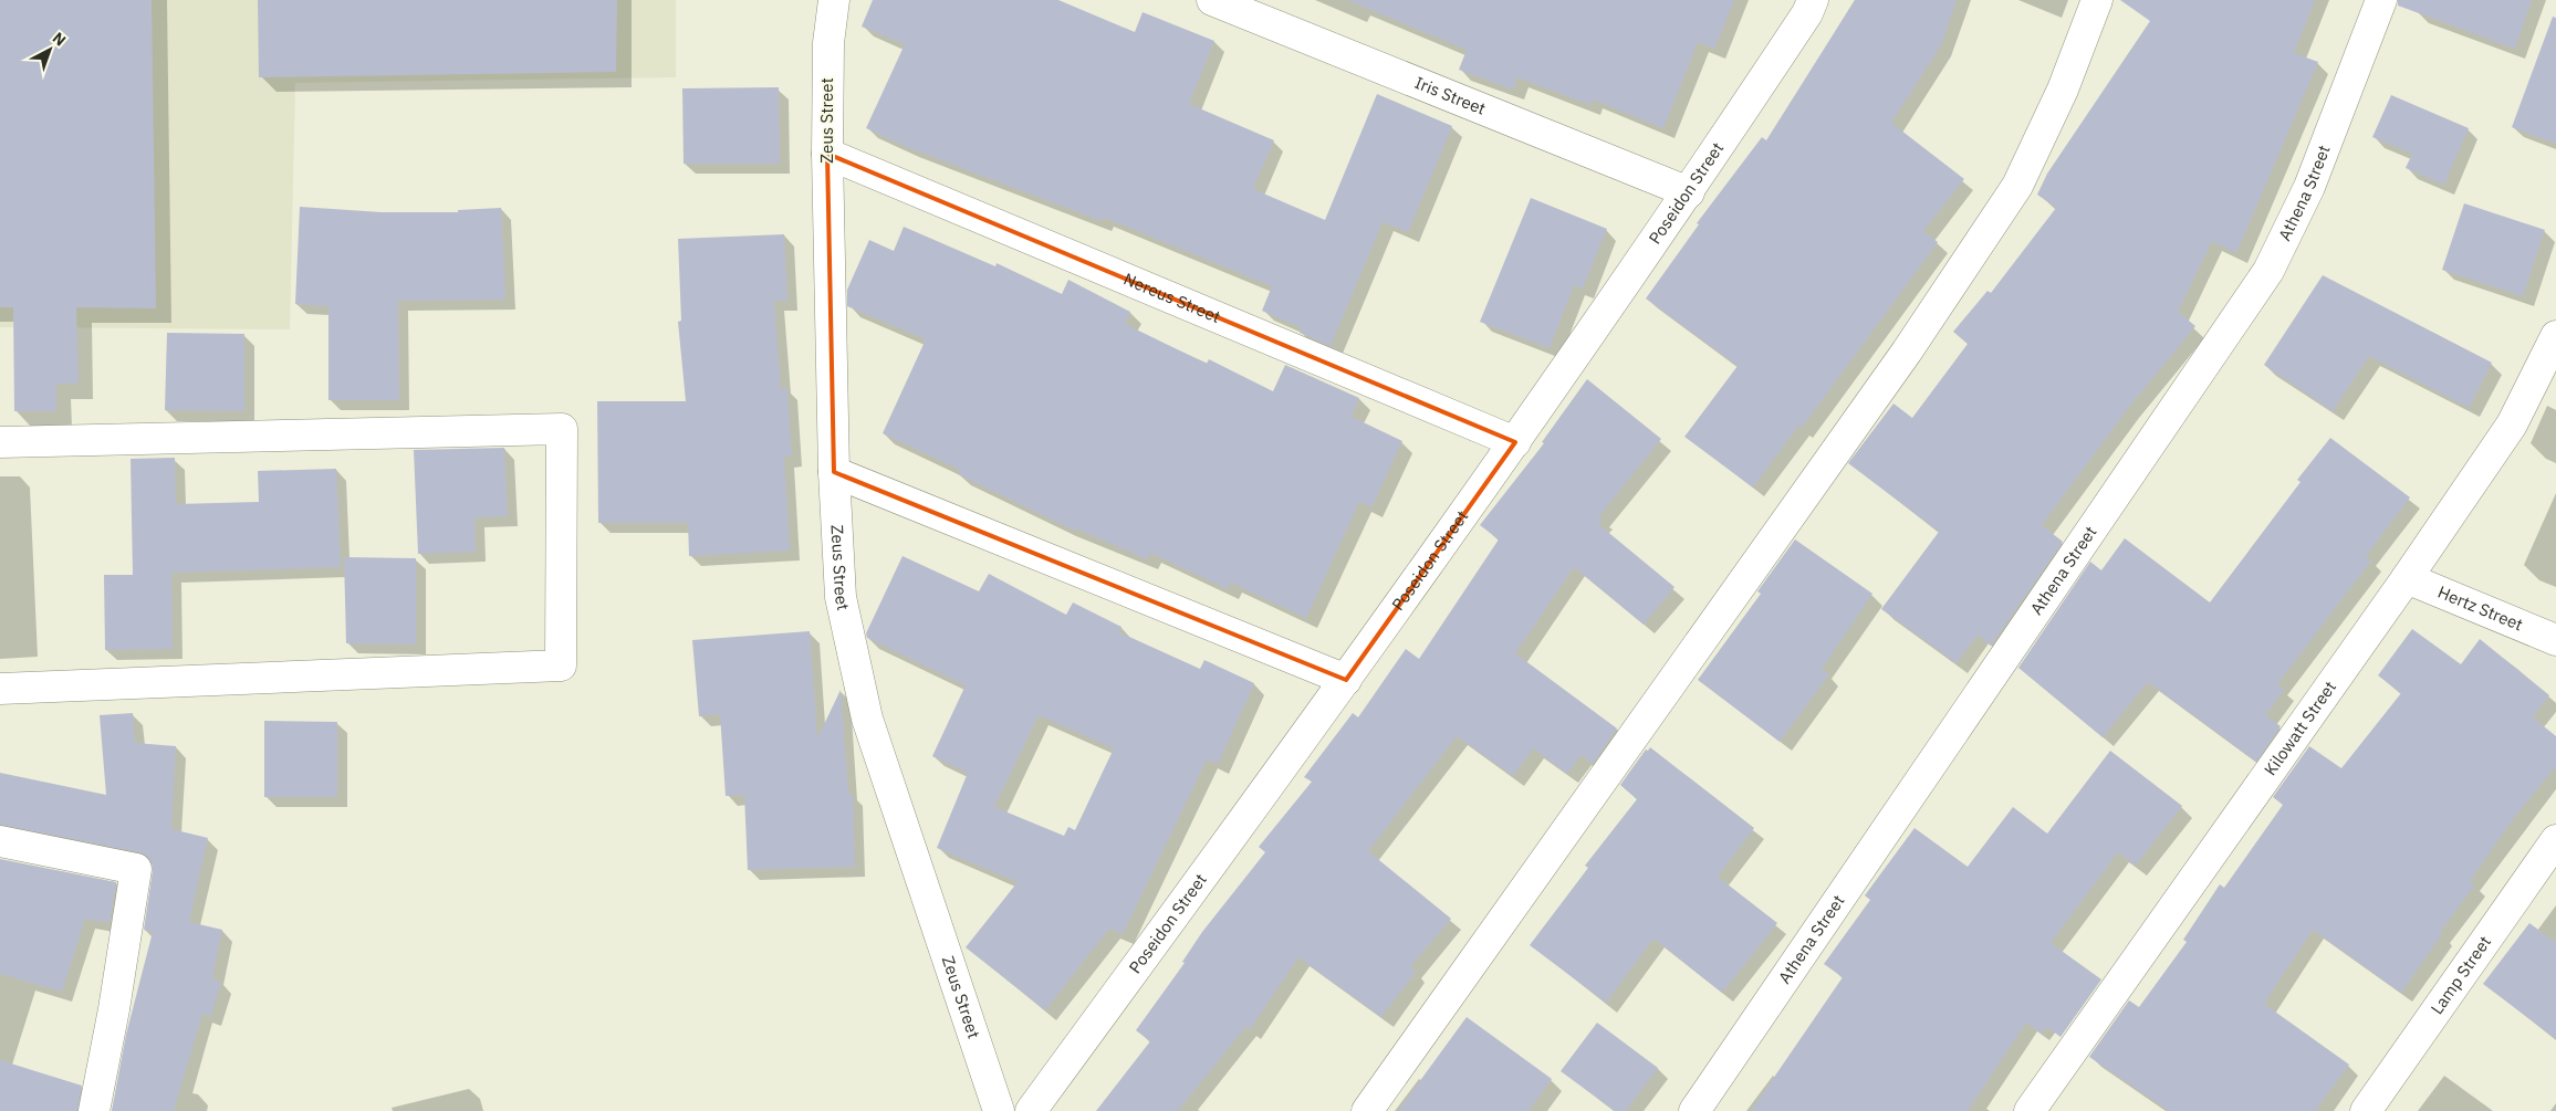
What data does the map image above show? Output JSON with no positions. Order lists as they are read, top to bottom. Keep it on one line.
{"streets":{"street":["Iris Street","Zeus Street","Athena Street","Poseidon Street","Nereus Street","Hertz Street","Kilowatt Street","Lamp Street"]},"crossings":[["Iris Street","Poseidon Street"],["Zeus Street","Nereus Street"],["Poseidon Street","Nereus Street"],["Hertz Street","Kilowatt Street"]],"north":"top right"}
